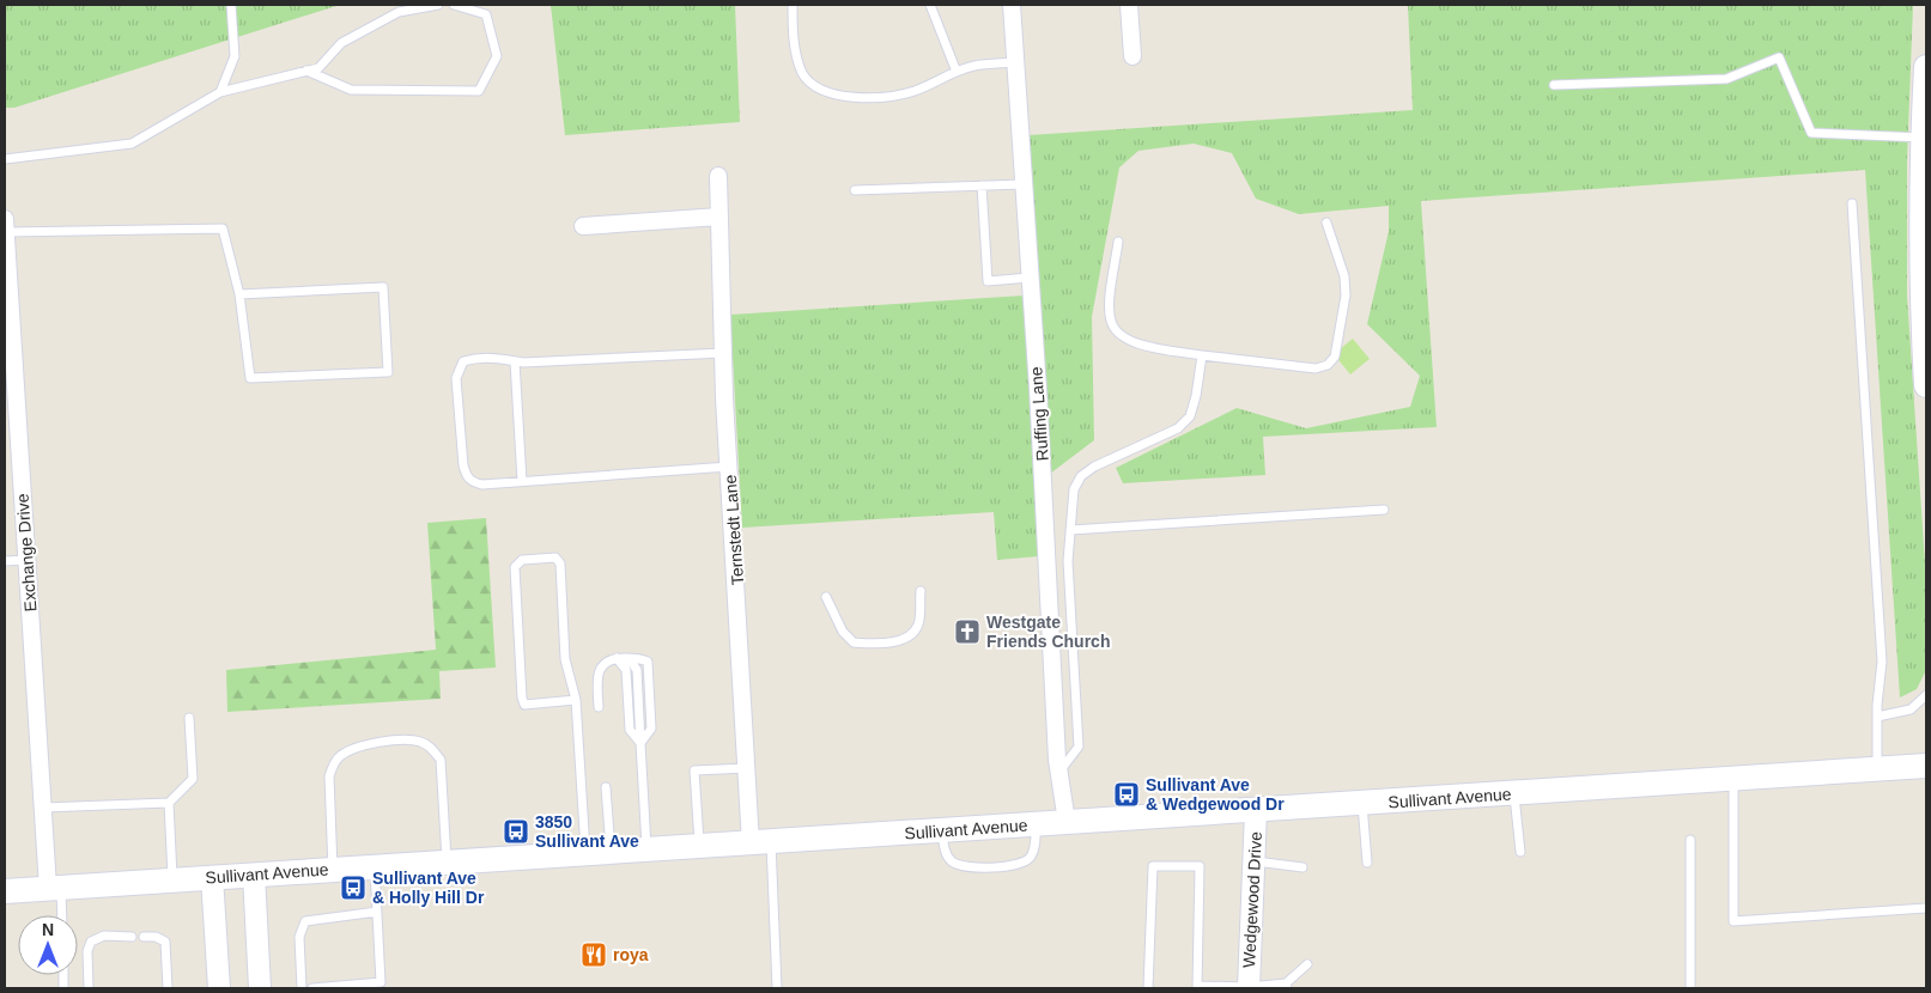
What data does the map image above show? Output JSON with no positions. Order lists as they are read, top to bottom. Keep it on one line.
{"streets":{"main road":["Sullivant Avenue"],"street":["Ruffing Lane","Ternstedt Lane","Exchange Drive","Wedgewood Drive"]},"crossings":[["Ruffing Lane","Sullivant Avenue"],["Ternstedt Lane","Sullivant Avenue"],["Exchange Drive","Sullivant Avenue"],["Sullivant Avenue","Wedgewood Drive"]],"places":{"church":["Westgate Friends Church"],"bus stop":["Sullivant Ave & Wedgewood Dr","3850 Sullivant Ave","Sullivant Ave & Holly Hill Dr"],"restaurant":["roya"]},"north":"top"}
